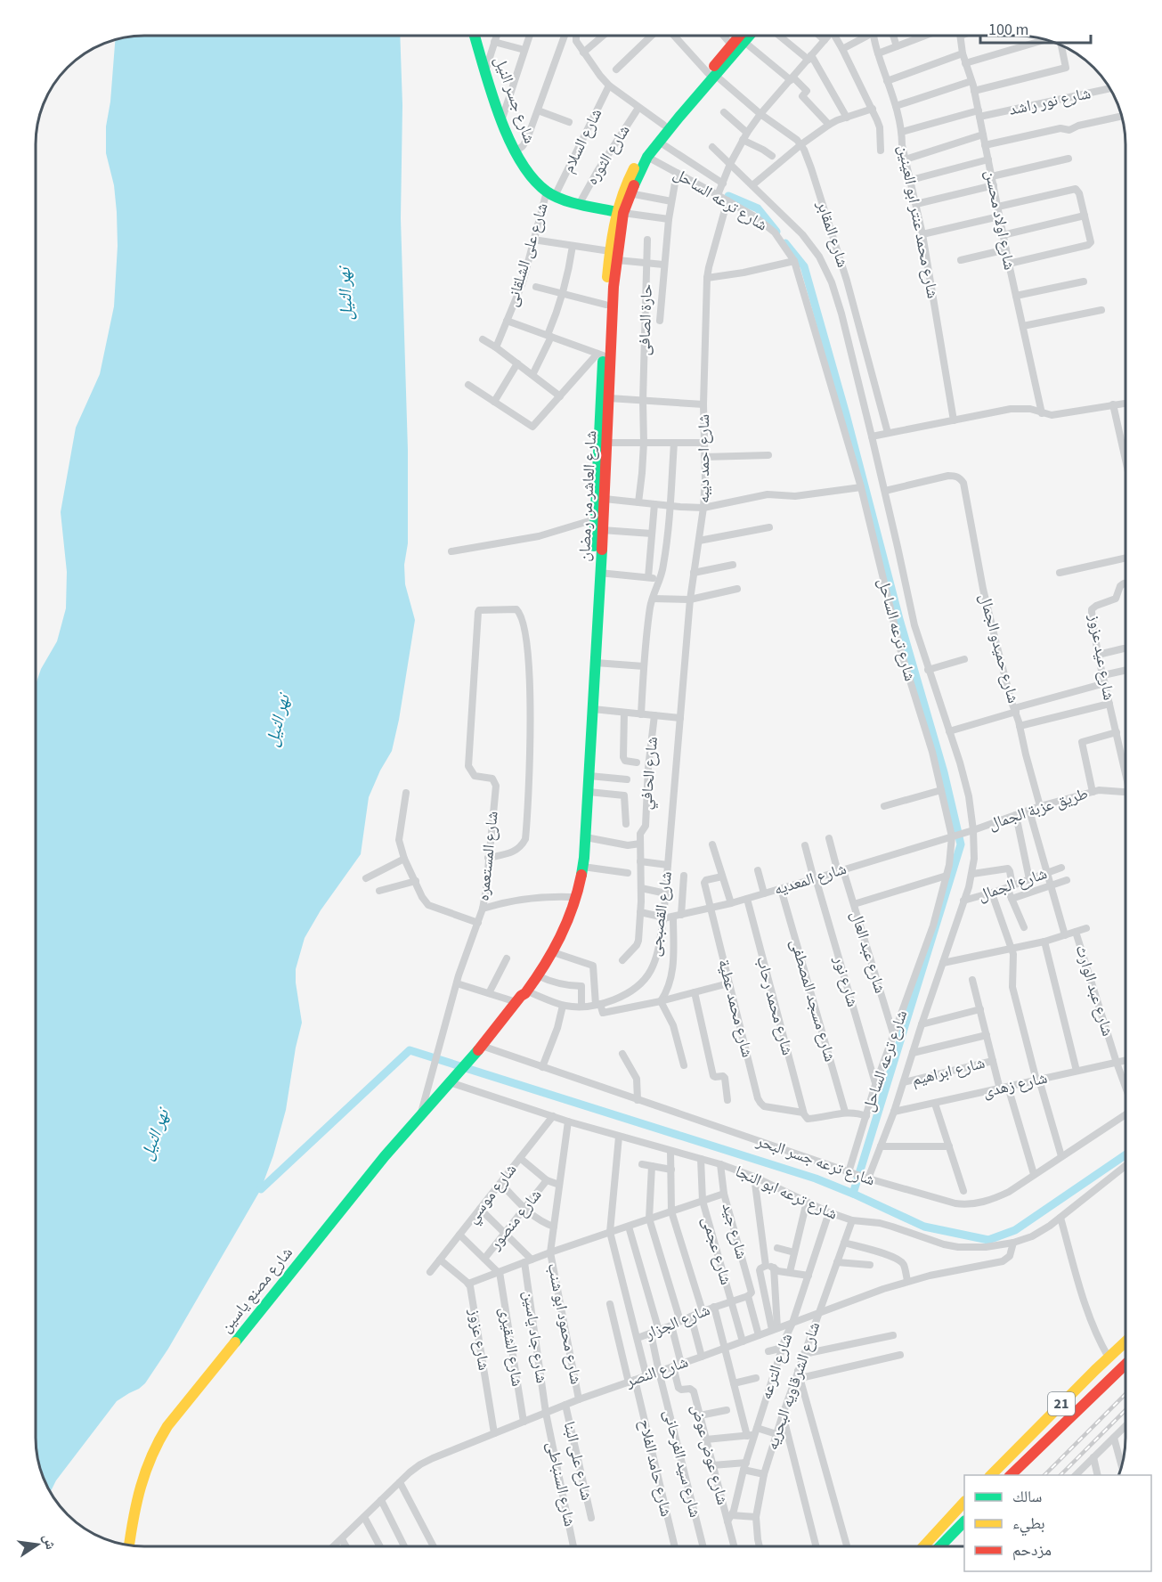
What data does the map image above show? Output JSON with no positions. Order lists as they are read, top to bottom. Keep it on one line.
{"streets":{"main road":["شارع جسر النيل","شارع العاشر من رمضان","شارع مصنع ياسين","21"],"street":["شارع نور راشد","شارع السلام","شارع الثوره","شارع ترعه الساحل","شارع اولاد محسن","شارع محمد عنتر ابو العينين","شارع المقابر","شارع على الشلقانى","حارة الصافى","شارع احمد ديبه","شارع حميدو الجمال","شارع عيد عزوز","شارع الحافي","طريق عزبة الجمال","شارع المستعمره","شارع المعديه","شارع الجمال","شارع القصبجى","شارع عبد العال","شارع نور","شارع عبد الوارث","شارع مسجد المصطفى","شارع محمد رحاب","شارع محمد عطية","شارع ابراهيم","شارع زهدى","شارع ترعه جسر البحر","شارع ترعه ابو النجا","شارع موسي","شارع منصور","شارع جيد","شارع عجمى","شارع الجزار","شارع محمود ابو شنب","شارع جاد ياسين","شارع عزوز","شارع الشقيرى","شارع الترعه","شارع النصر","شارع الشرقاويه البحريه","شارع عوض عوض","شارع على البنا","شارع سيد الفرحانى","شارع حامد الفلاح","شارع السنباطى"]},"crossings":[["شارع جسر النيل","شارع السلام"],["شارع جسر النيل","شارع على الشلقانى"],["شارع نور راشد","شارع اولاد محسن"],["شارع نور راشد","شارع محمد عنتر ابو العينين"],["شارع السلام","شارع على الشلقانى"],["شارع ترعه الساحل","شارع احمد ديبه"],["شارع ترعه الساحل","شارع العاشر من رمضان"],["شارع ترعه الساحل","شارع حميدو الجمال"],["شارع ترعه الساحل","طريق عزبة الجمال"],["شارع ترعه الساحل","شارع المعديه"],["شارع ترعه الساحل","شارع الجمال"],["شارع ترعه الساحل","شارع عبد العال"],["شارع ترعه الساحل","شارع نور"],["شارع ترعه الساحل","شارع ابراهيم"],["شارع ترعه الساحل","شارع زهدى"],["شارع ترعه الساحل","شارع ترعه جسر البحر"],["شارع احمد ديبه","شارع القصبجى"],["شارع العاشر من رمضان","شارع القصبجى"],["شارع العاشر من رمضان","شارع ترعه جسر البحر"],["شارع العاشر من رمضان","شارع مصنع ياسين"],["شارع حميدو الجمال","طريق عزبة الجمال"],["طريق عزبة الجمال","شارع المعديه"],["شارع المستعمره","شارع القصبجى"],["شارع المستعمره","شارع مصنع ياسين"],["شارع المعديه","شارع القصبجى"],["شارع المعديه","شارع عبد العال"],["شارع المعديه","شارع نور"],["شارع المعديه","شارع مسجد المصطفى"],["شارع المعديه","شارع محمد رحاب"],["شارع المعديه","شارع محمد عطية"],["شارع عبد الوارث","شارع زهدى"],["شارع محمد رحاب","شارع محمد عطية"],["شارع ترعه ابو النجا","شارع موسي"],["شارع ترعه ابو النجا","شارع جيد"],["شارع ترعه ابو النجا","شارع عجمى"],["شارع ترعه ابو النجا","شارع مصنع ياسين"],["شارع ترعه ابو النجا","شارع محمود ابو شنب"],["شارع ترعه ابو النجا","شارع الترعه"],["شارع ترعه ابو النجا","شارع النصر"],["شارع ترعه ابو النجا","شارع الشرقاويه البحريه"],["شارع جيد","شارع الجزار"],["شارع عجمى","شارع الجزار"],["شارع عجمى","شارع النصر"],["شارع الجزار","شارع سيد الفرحانى"],["شارع محمود ابو شنب","شارع النصر"],["شارع جاد ياسين","شارع النصر"],["شارع جاد ياسين","شارع السنباطى"],["شارع عزوز","شارع النصر"],["شارع الشقيرى","شارع النصر"],["شارع الترعه","شارع النصر"],["شارع الترعه","شارع عوض عوض"],["شارع النصر","شارع الشرقاويه البحريه"],["شارع النصر","شارع عوض عوض"],["شارع النصر","شارع على البنا"],["شارع النصر","شارع سيد الفرحانى"],["شارع النصر","شارع حامد الفلاح"],["شارع النصر","شارع السنباطى"]],"water":["نهر النيل"],"legend":["سالك","بطيء","مزدحم"],"scale_bar":"100 m","north":"right"}
